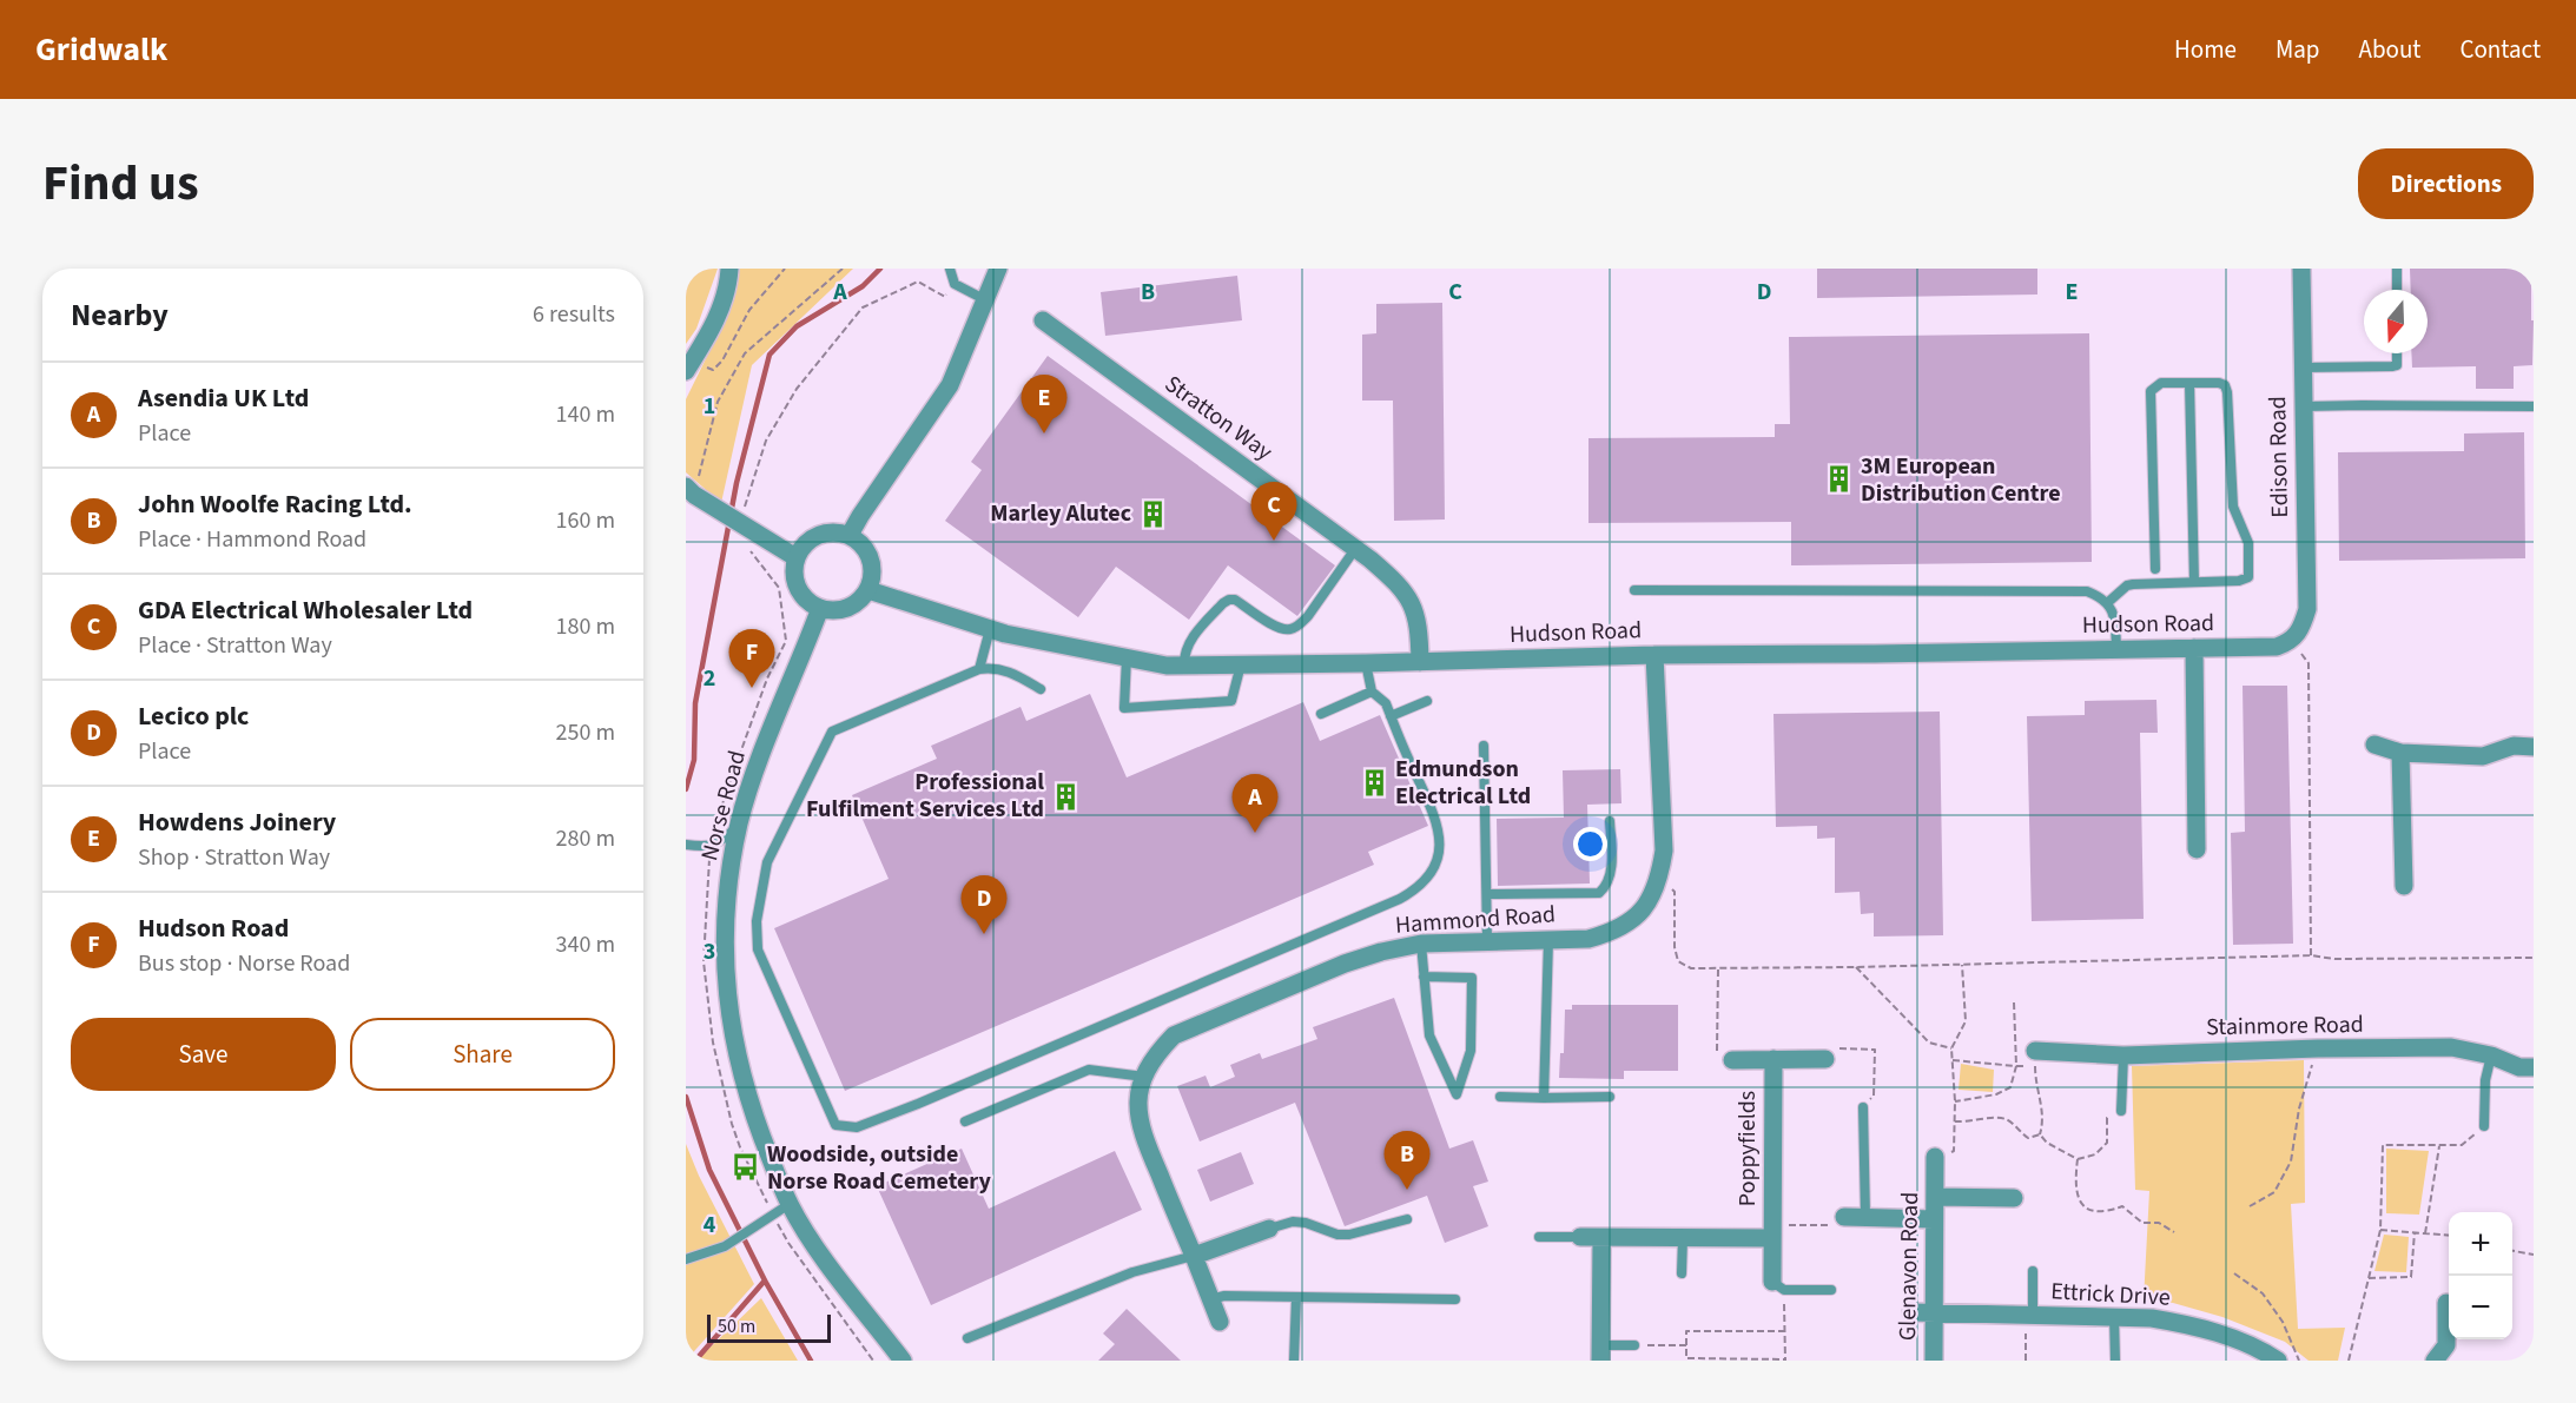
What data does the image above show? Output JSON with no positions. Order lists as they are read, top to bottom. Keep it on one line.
{"streets":{"street":["Stratton Way","Edison Road","Hudson Road","Norse Road","Hammond Road","Stainmore Road","Poppyfields","Glenavon Road","Ettrick Drive"]},"crossings":[["Stratton Way","Hudson Road"],["Edison Road","Hudson Road"],["Hudson Road","Norse Road"],["Hudson Road","Hammond Road"],["Glenavon Road","Ettrick Drive"]],"places":{"building":["3M European Distribution Centre","Marley Alutec","Edmundson Electrical Ltd","Professional Fulfilment Services Ltd"],"bus stop":["Woodside, outside Norse Road Cemetery"]},"scale_bar":"50 m","north":"bottom","page":{"header":"Gridwalk","nav":["Home","Map","About","Contact"],"title":"Find us","buttons":["Directions",["Save","Share"]],"heading":["Nearby","6 results"],"list":[{"mark":"A","name":"Asendia UK Ltd","note":"Place","value":"140 m"},{"mark":"B","name":"John Woolfe Racing Ltd.","note":"Place · Hammond Road","value":"160 m"},{"mark":"C","name":"GDA Electrical Wholesaler Ltd","note":"Place · Stratton Way","value":"180 m"},{"mark":"D","name":"Lecico plc","note":"Place","value":"250 m"},{"mark":"E","name":"Howdens Joinery","note":"Shop · Stratton Way","value":"280 m"},{"mark":"F","name":"Hudson Road","note":"Bus stop · Norse Road","value":"340 m"}],"pins":["E","C","F","A","D","B"],"map_buttons":["+","−"],"scale":"50 m"},"grid":{"columns":["A","B","C","D","E"],"rows":["1","2","3","4"]}}
